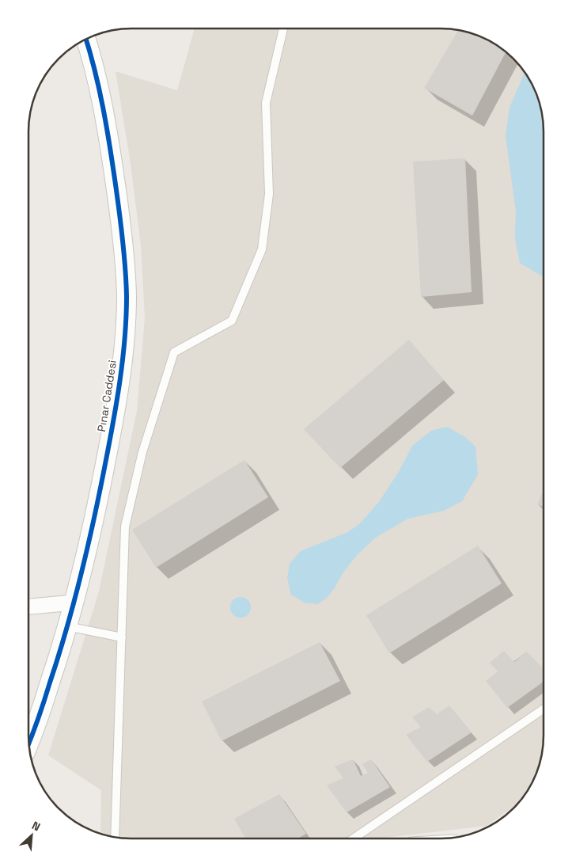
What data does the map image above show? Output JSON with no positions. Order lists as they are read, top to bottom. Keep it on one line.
{"streets":{"street":["Pınar Caddesi"]},"north":"top right"}
